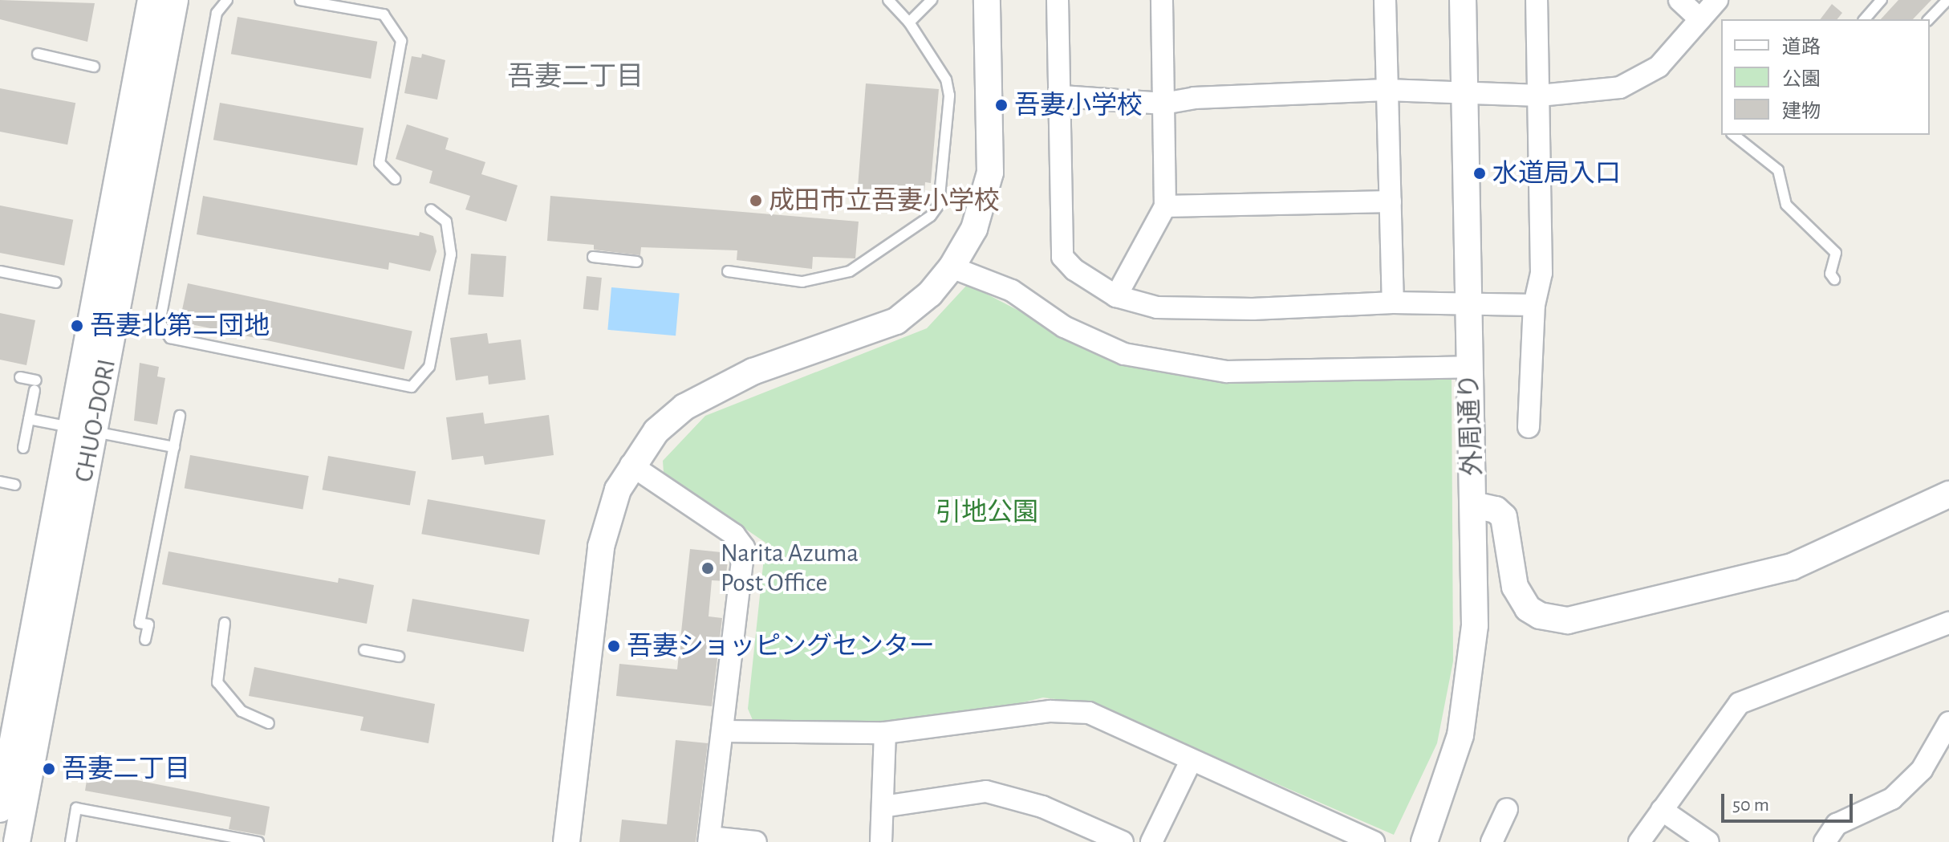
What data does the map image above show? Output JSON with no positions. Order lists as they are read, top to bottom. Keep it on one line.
{"streets":{"street":["CHUO-DORI","外周通り"]},"districts":["吾妻二丁目"],"parks":["引地公園"],"places":["吾妻小学校","水道局入口","成田市立吾妻小学校","吾妻北第二団地","Narita Azuma Post Office","吾妻ショッピングセンター","吾妻二丁目"],"legend":["道路","公園","建物"],"scale_bar":"50 m"}
